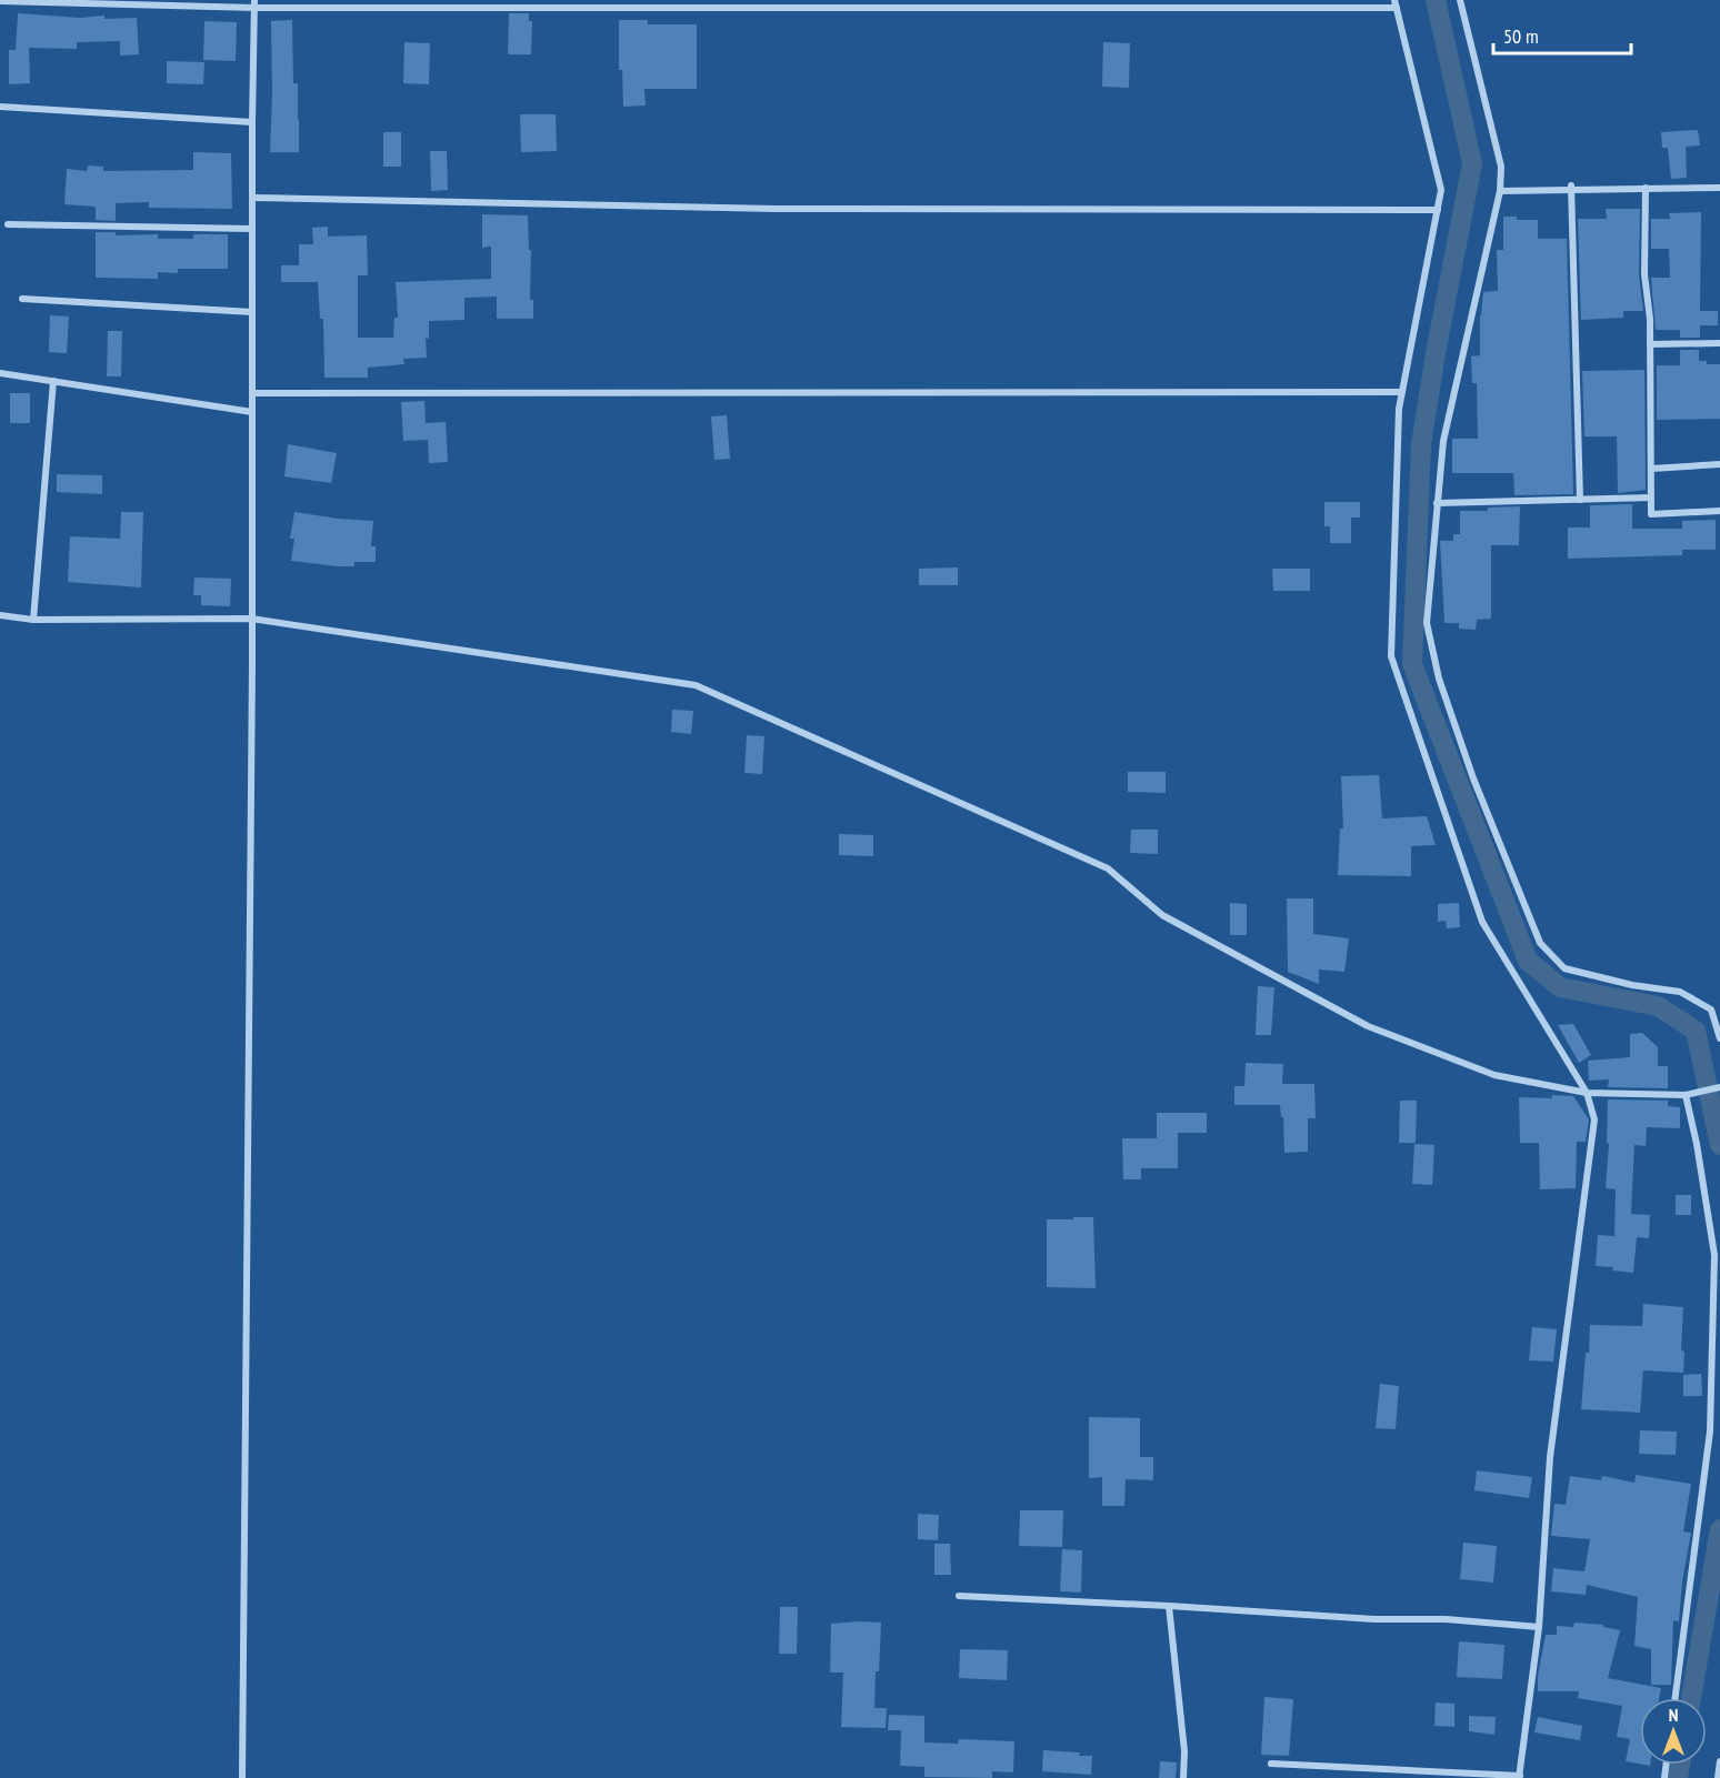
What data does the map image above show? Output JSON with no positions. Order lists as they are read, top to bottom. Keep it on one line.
{"scale_bar":"50 m","north":"top"}
